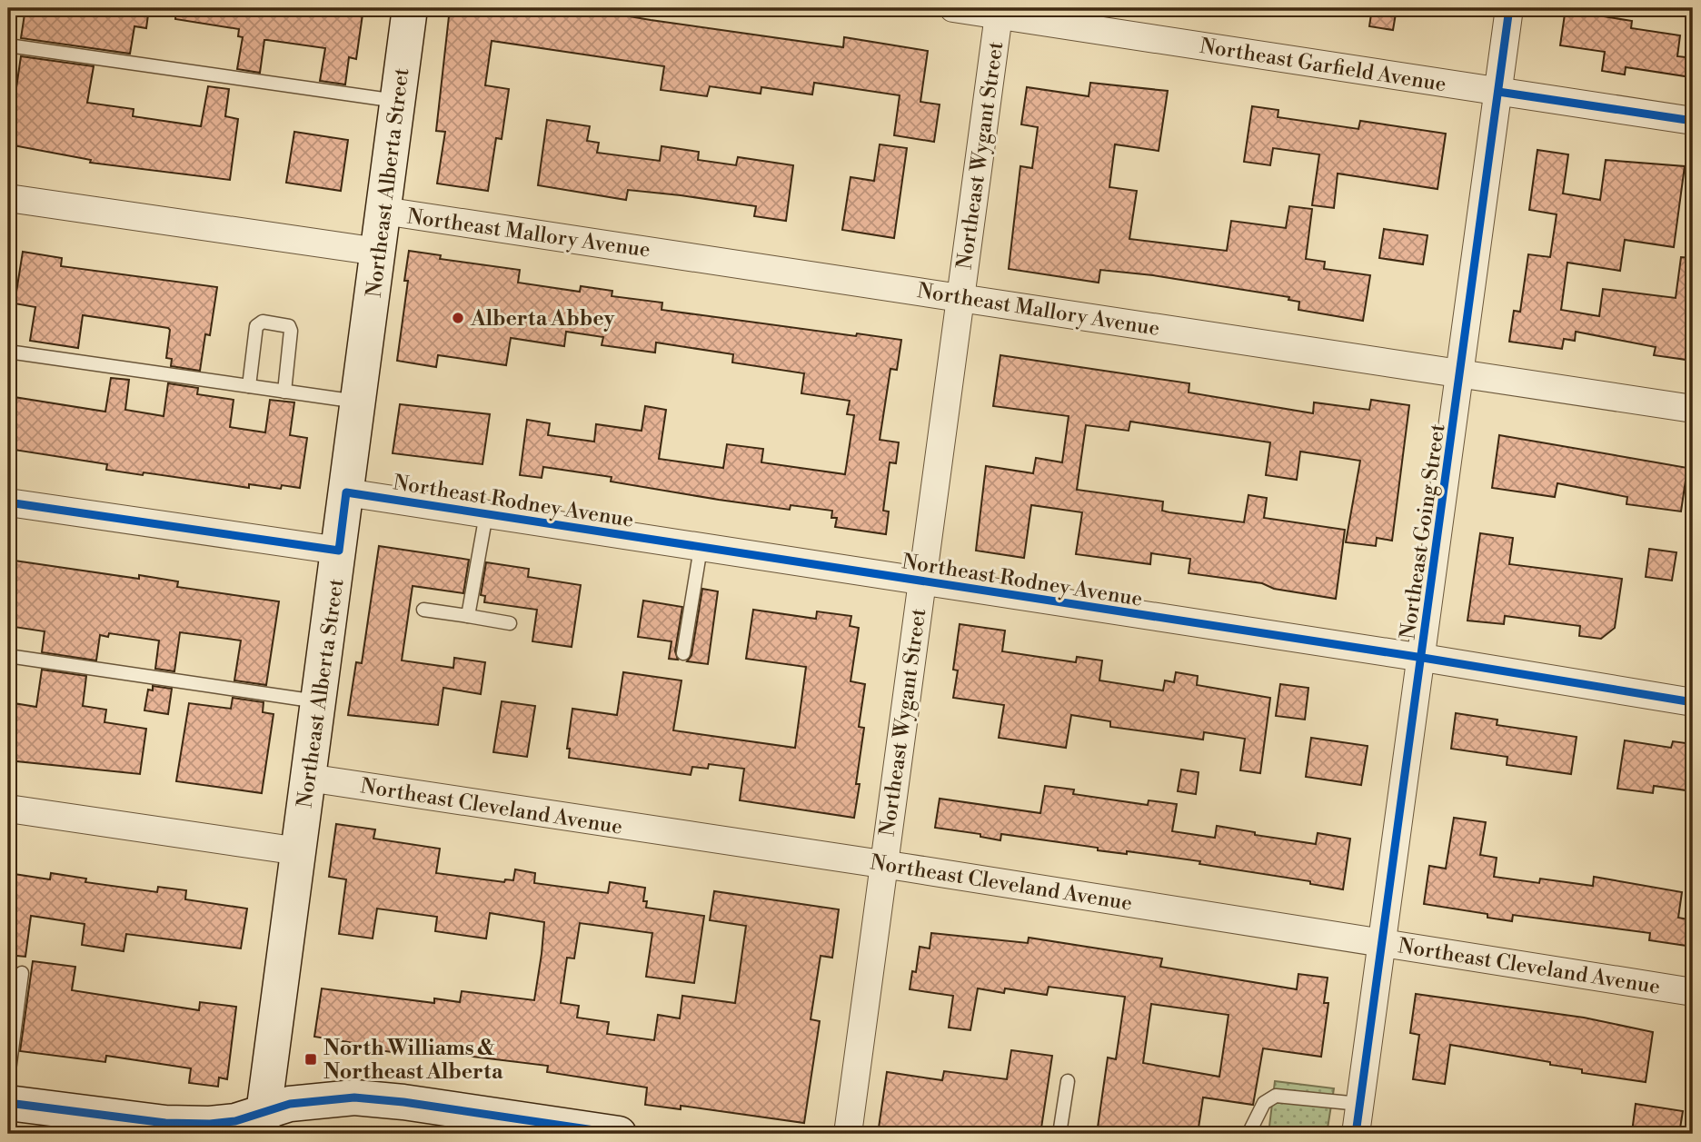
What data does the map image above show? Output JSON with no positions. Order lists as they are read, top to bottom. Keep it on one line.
{"streets":{"street":["Northeast Garfield Avenue","Northeast Wygant Street","Northeast Alberta Street","Northeast Mallory Avenue","Northeast Rodney Avenue","Northeast Going Street","Northeast Cleveland Avenue"]},"crossings":[["Northeast Garfield Avenue","Northeast Wygant Street"],["Northeast Garfield Avenue","Northeast Going Street"],["Northeast Wygant Street","Northeast Mallory Avenue"],["Northeast Wygant Street","Northeast Rodney Avenue"],["Northeast Wygant Street","Northeast Cleveland Avenue"],["Northeast Alberta Street","Northeast Mallory Avenue"],["Northeast Alberta Street","Northeast Rodney Avenue"],["Northeast Alberta Street","Northeast Cleveland Avenue"],["Northeast Mallory Avenue","Northeast Going Street"],["Northeast Rodney Avenue","Northeast Going Street"],["Northeast Going Street","Northeast Cleveland Avenue"]],"places":{"other":["Alberta Abbey"],"transit":["North Williams & Northeast Alberta"]}}
